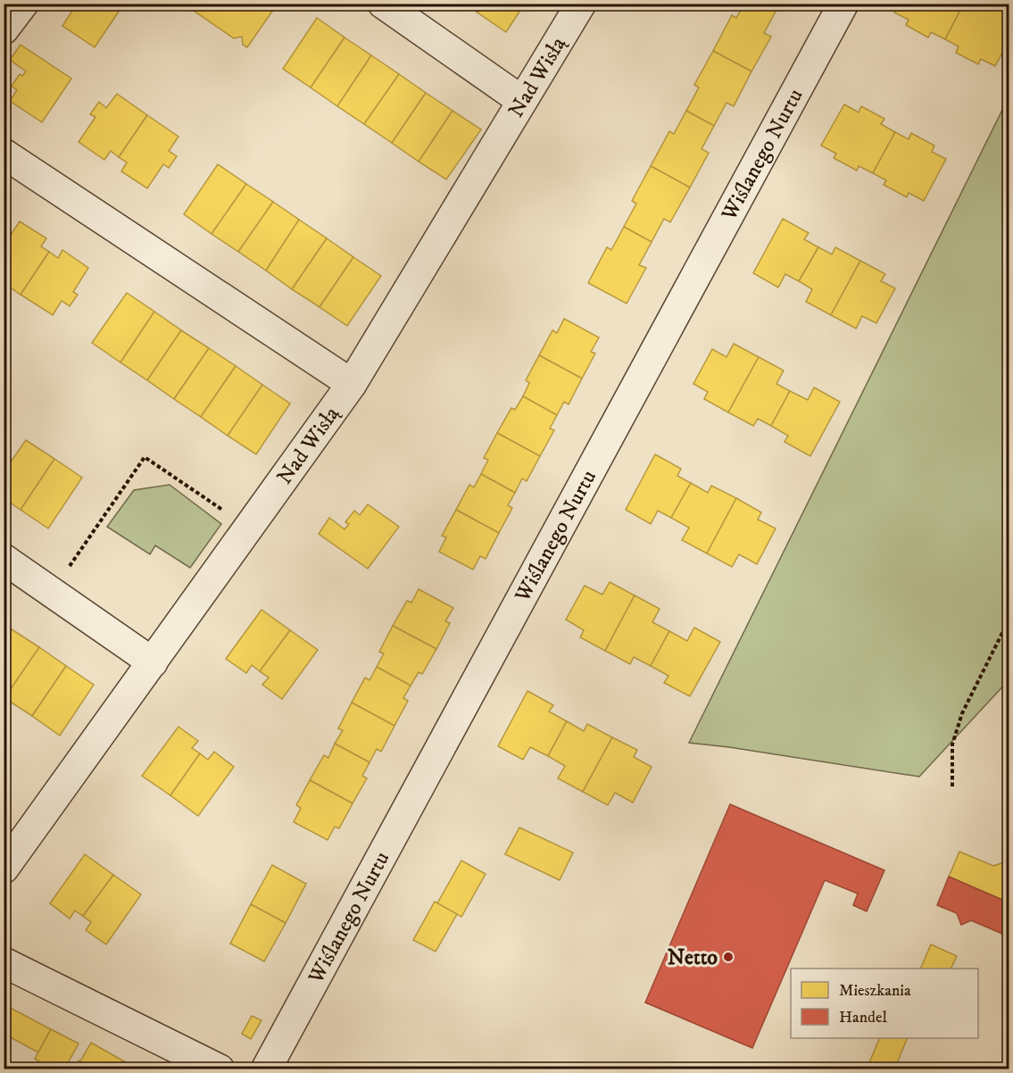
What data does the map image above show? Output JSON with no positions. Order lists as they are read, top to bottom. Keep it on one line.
{"streets":{"street":["Nad Wisłą","Wiślanego Nurtu"]},"places":["Netto"],"legend":["Mieszkania","Handel"]}
